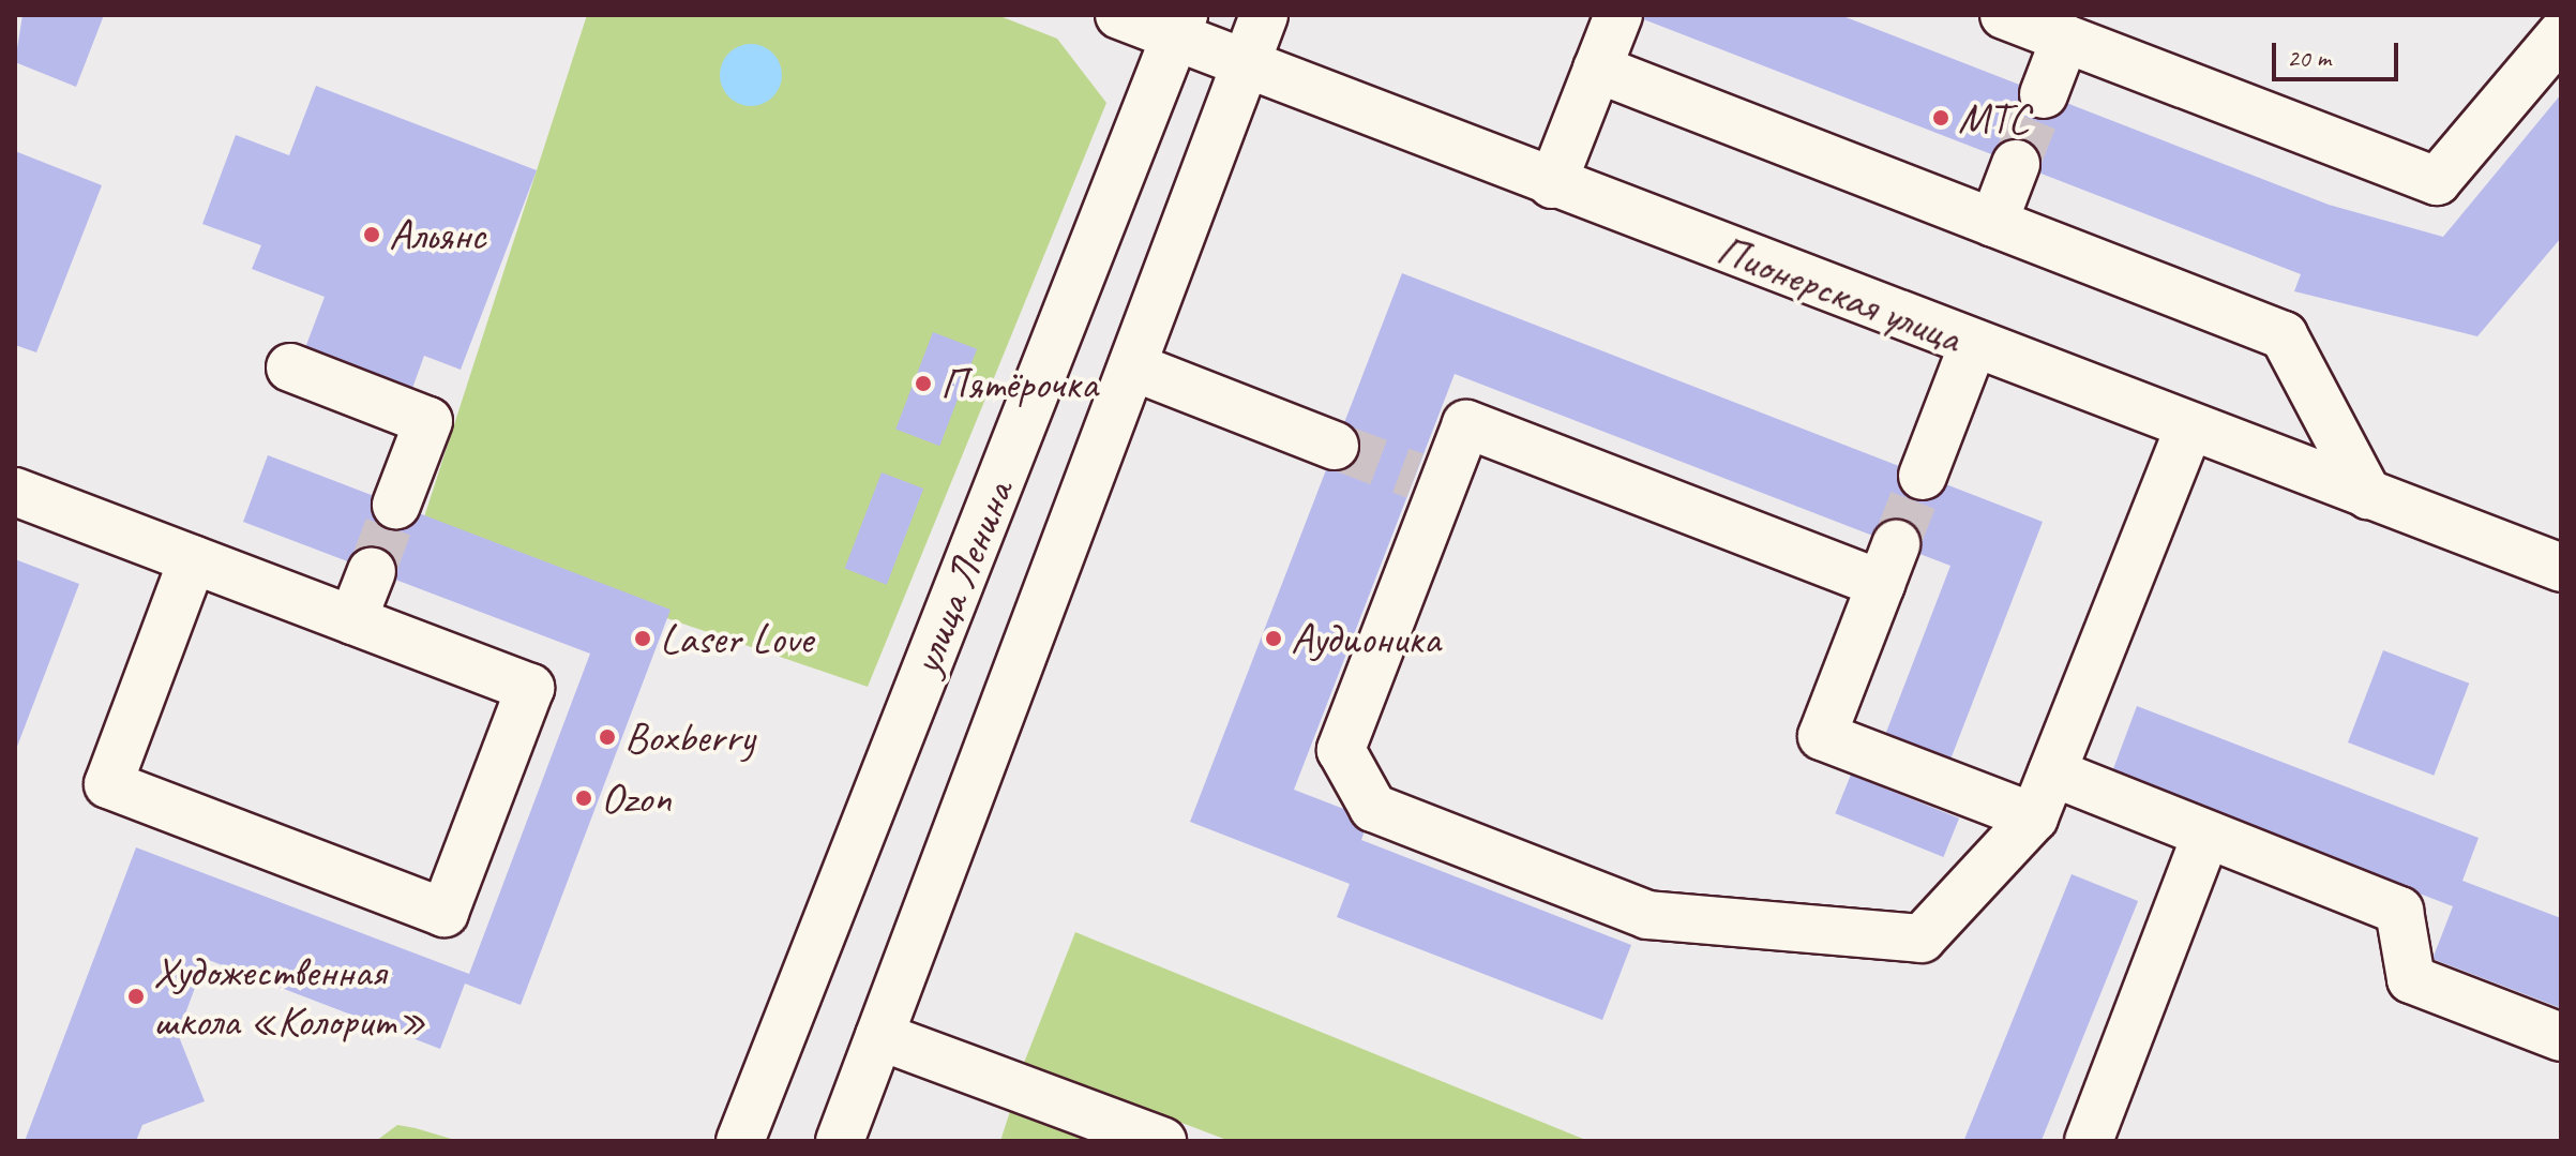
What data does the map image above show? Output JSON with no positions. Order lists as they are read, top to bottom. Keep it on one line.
{"streets":{"main road":["Пионерская улица","улица Ленина"]},"crossings":[["Пионерская улица","улица Ленина"]],"places":["МТС","Альянс","Пятёрочка","Laser Love","Аудионика","Boxberry","Ozon","Художественная школа «Колорит»"],"scale_bar":"20 m"}
